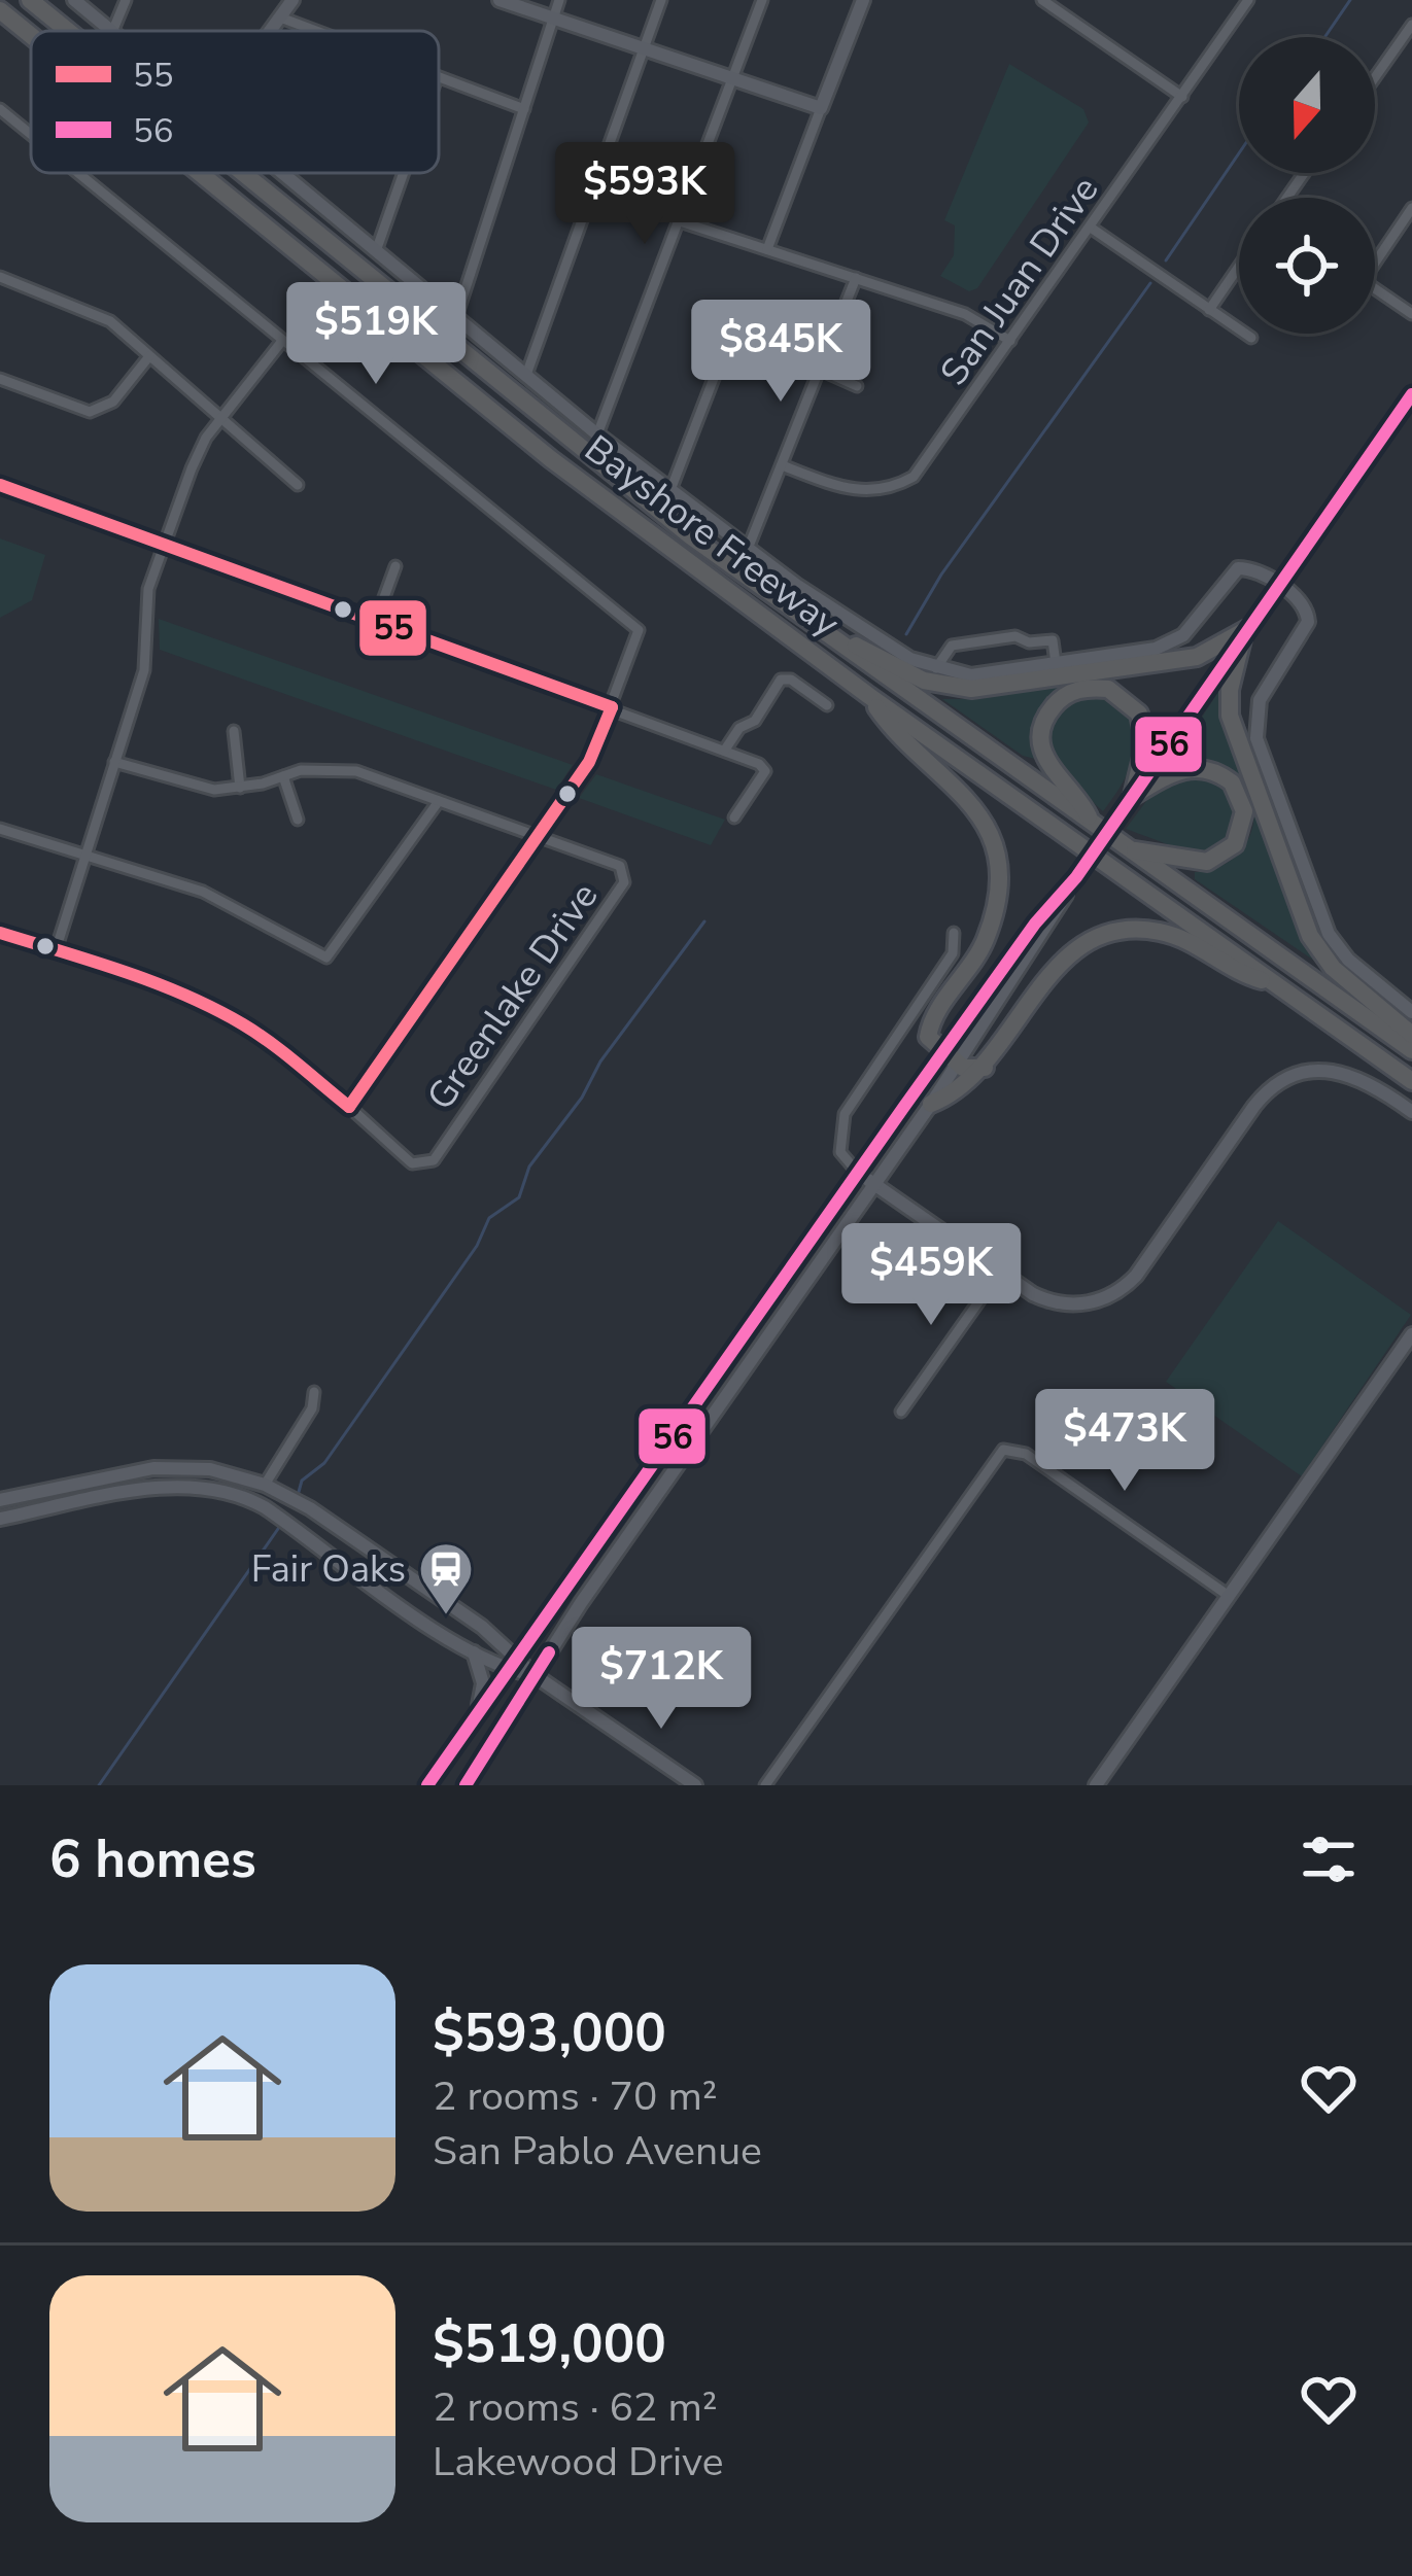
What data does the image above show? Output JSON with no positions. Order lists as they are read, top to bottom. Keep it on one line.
{"streets":{"highway":["Bayshore Freeway"],"street":["San Juan Drive","Greenlake Drive"]},"places":{"station":["Fair Oaks"]},"lines":["transit line 56","transit line 55"],"legend":["55","56"],"north":"bottom","page":{"price":["$593K","$519K","$845K","$459K","$473K","$712K"],"heading":"6 homes","list":[{"name":"$593,000","note":"2 rooms · 70 m² · San Pablo Avenue"},{"name":"$519,000","note":"2 rooms · 62 m² · Lakewood Drive"}]}}
